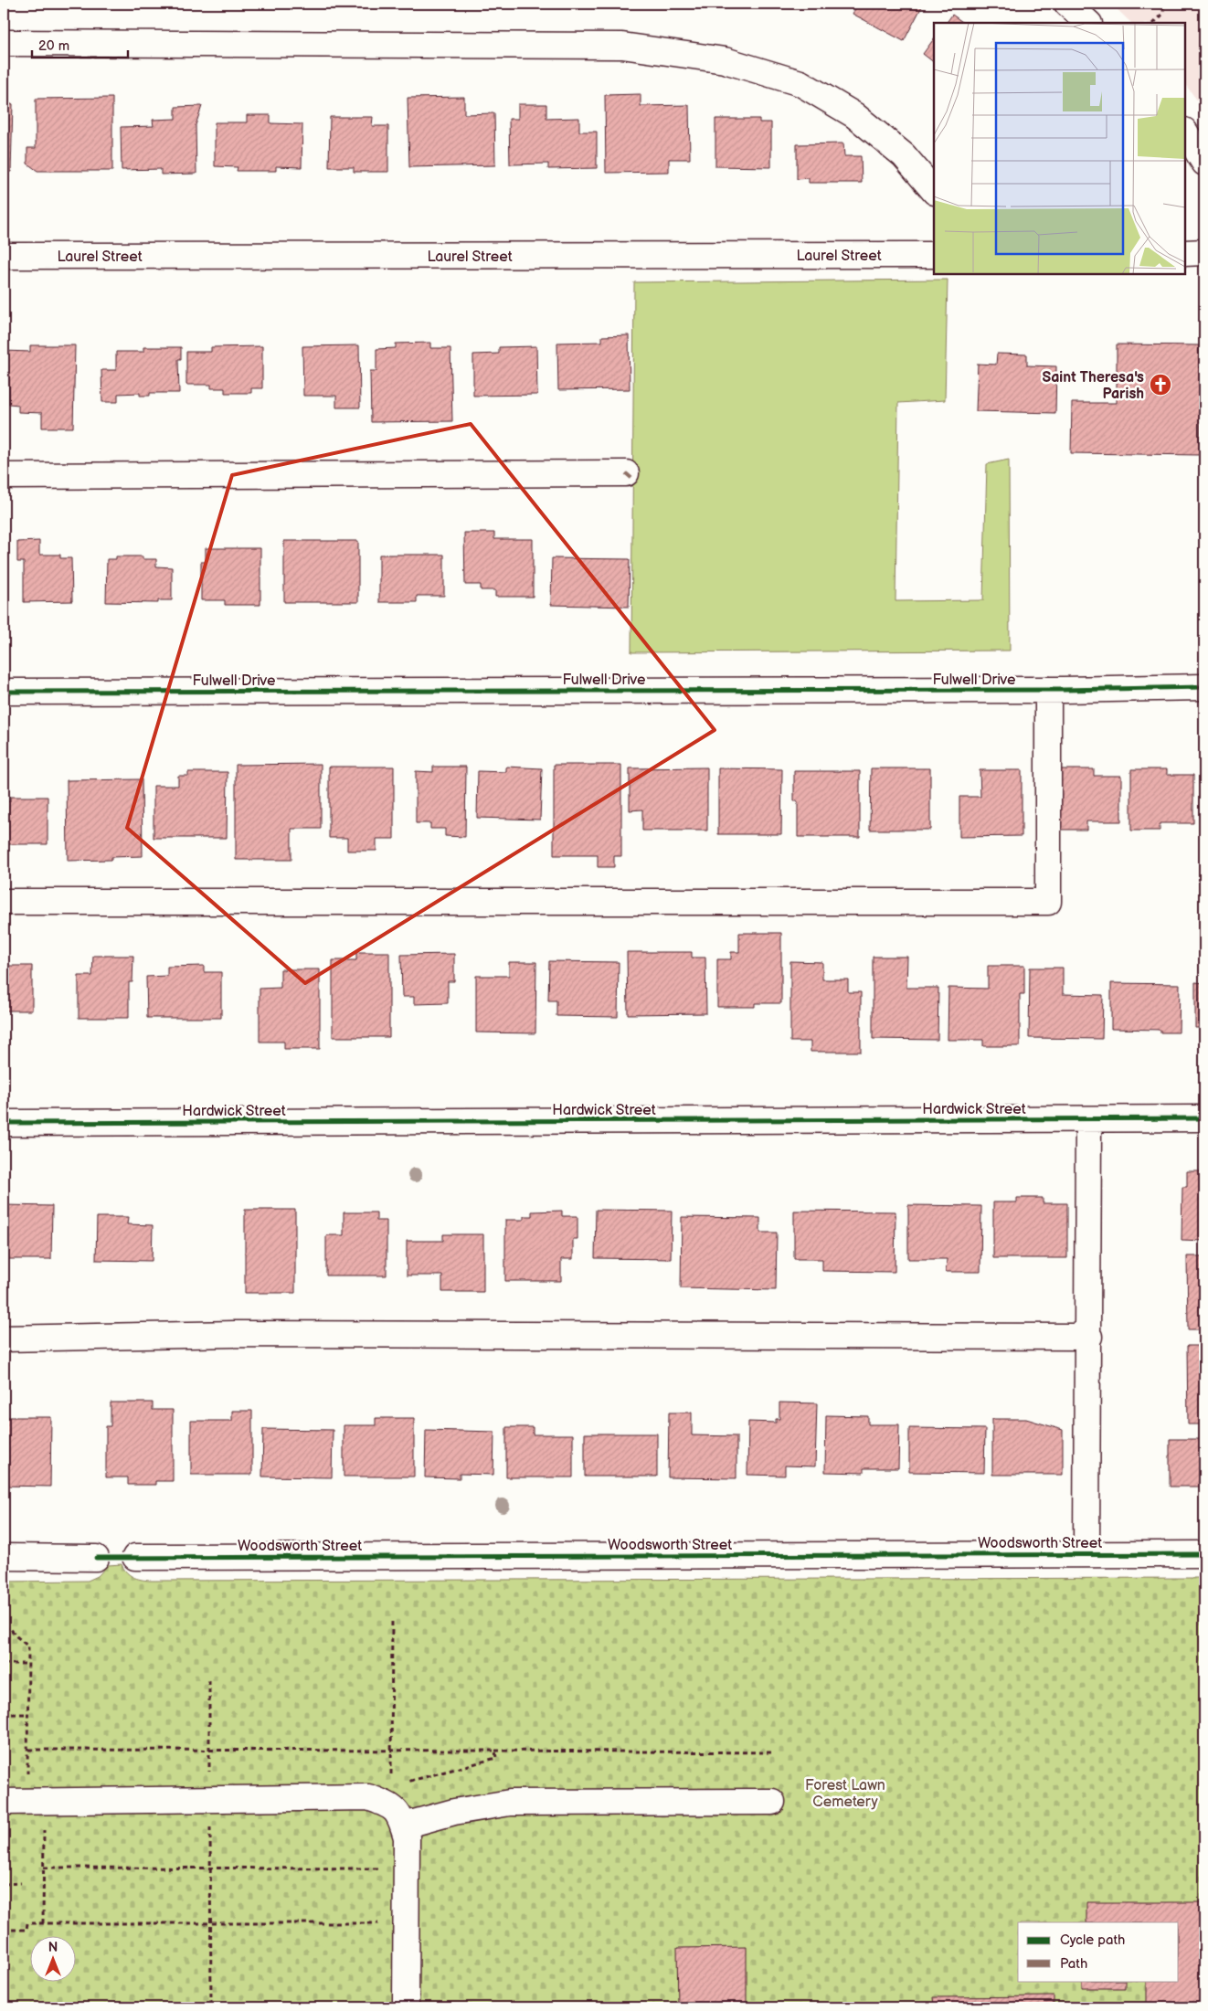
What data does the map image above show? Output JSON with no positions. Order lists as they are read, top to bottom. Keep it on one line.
{"streets":{"street":["Laurel Street","Fulwell Drive","Hardwick Street","Woodsworth Street"]},"parks":["Forest Lawn Cemetery"],"places":{"church":["Saint Theresa's Parish"]},"legend":["Cycle path","Path"],"scale_bar":"20 m","north":"top"}
